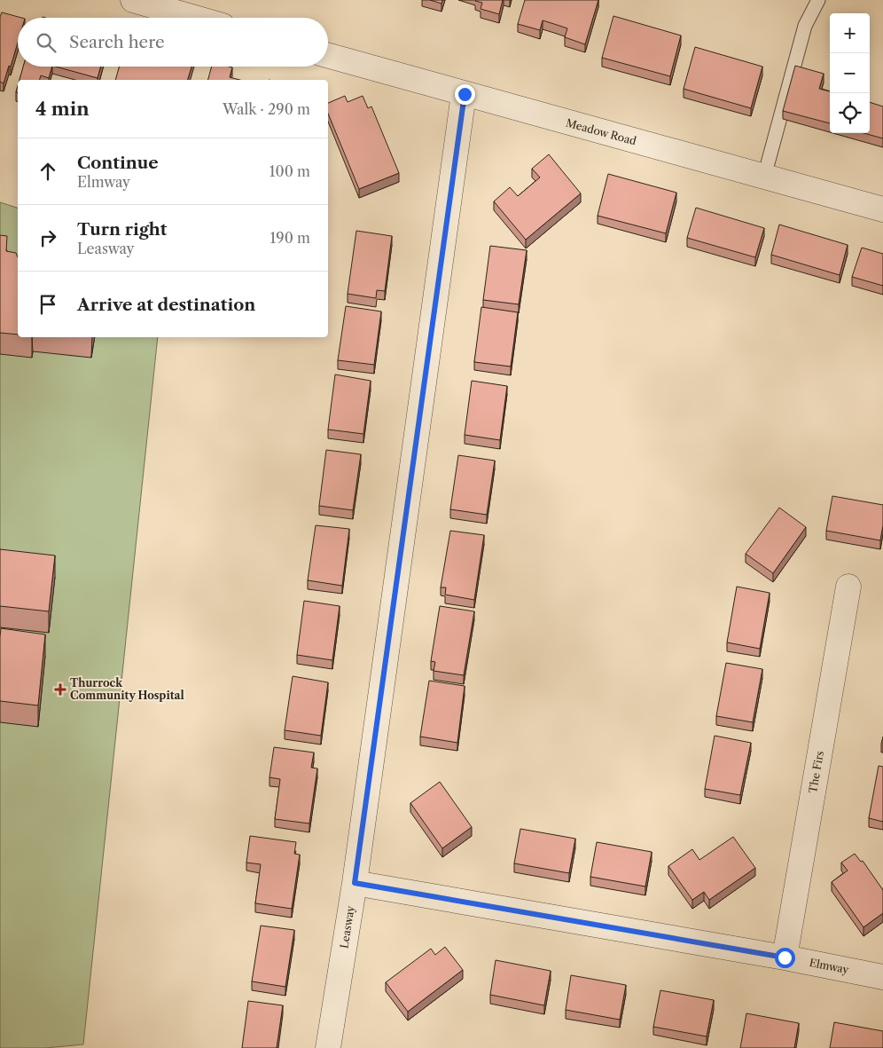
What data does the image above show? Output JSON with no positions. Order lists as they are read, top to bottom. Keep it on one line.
{"streets":{"street":["Meadow Road","The Firs","Leasway","Elmway"]},"crossings":[["Meadow Road","Leasway"],["The Firs","Elmway"],["Leasway","Elmway"]],"places":{"health":["Thurrock Community Hospital"]},"page":{"map_buttons":["+","−"],"search":"Search here","heading":["4 min","Walk · 290 m"],"list":[["Continue","Elmway","100 m"],["Turn right","Leasway","190 m"],"Arrive at destination"]}}
